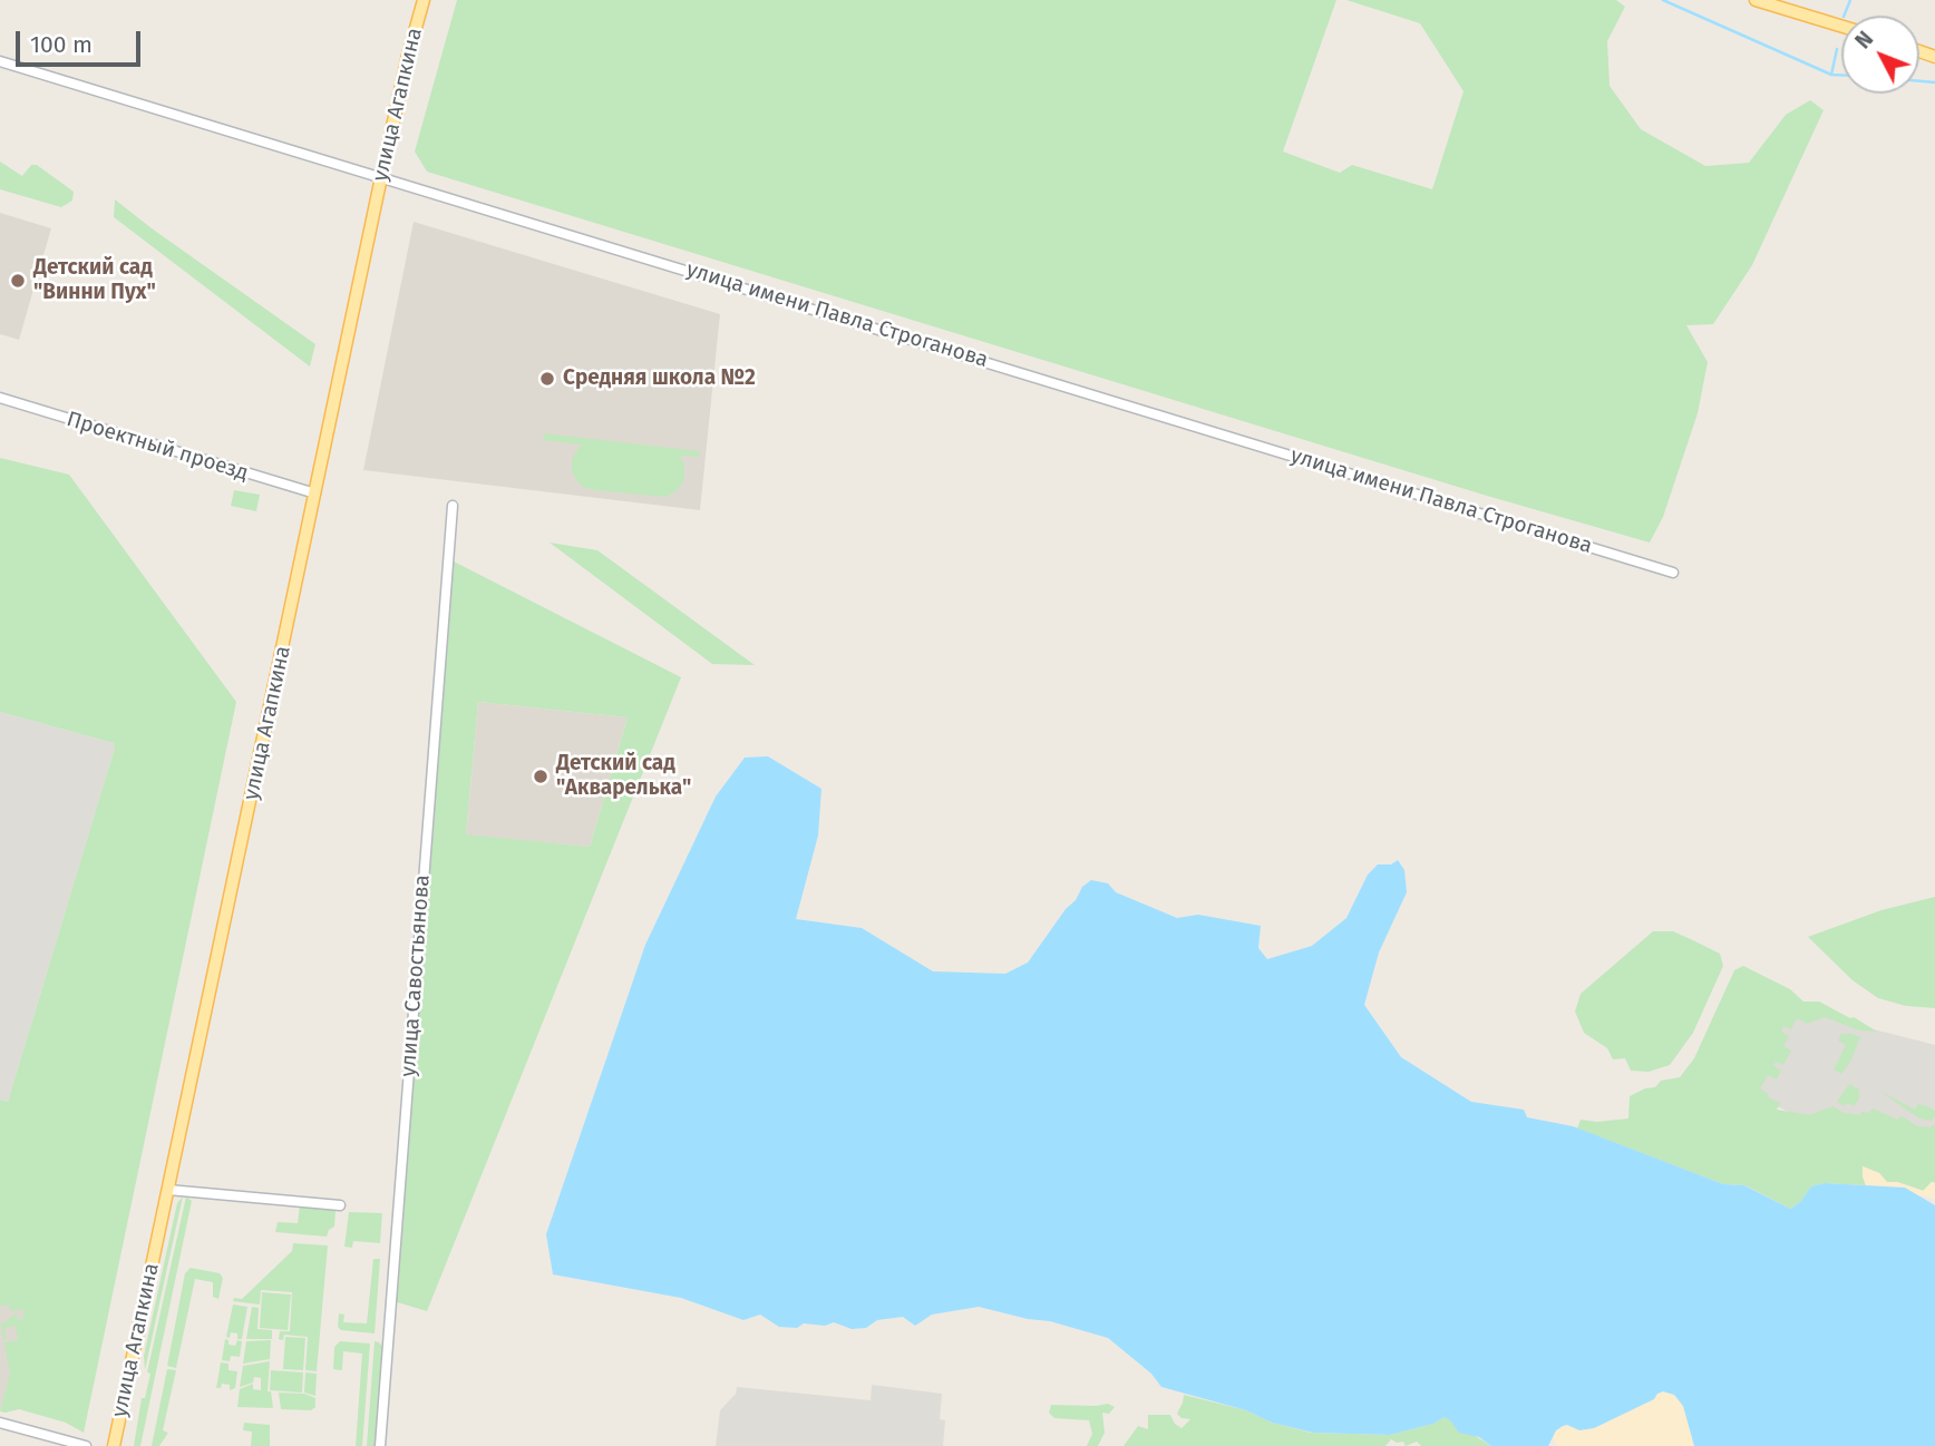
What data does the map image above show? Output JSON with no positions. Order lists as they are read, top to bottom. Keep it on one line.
{"streets":{"main road":["улица Агапкина"],"street":["улица имени Павла Строганова","Проектный проезд","улица Савостьянова"]},"crossings":[["улица Агапкина","улица имени Павла Строганова"],["улица Агапкина","Проектный проезд"]],"places":["Детский сад \"Винни Пух\"","Средняя школа №2","Детский сад \"Акварелька\""],"scale_bar":"100 m","north":"top left"}
